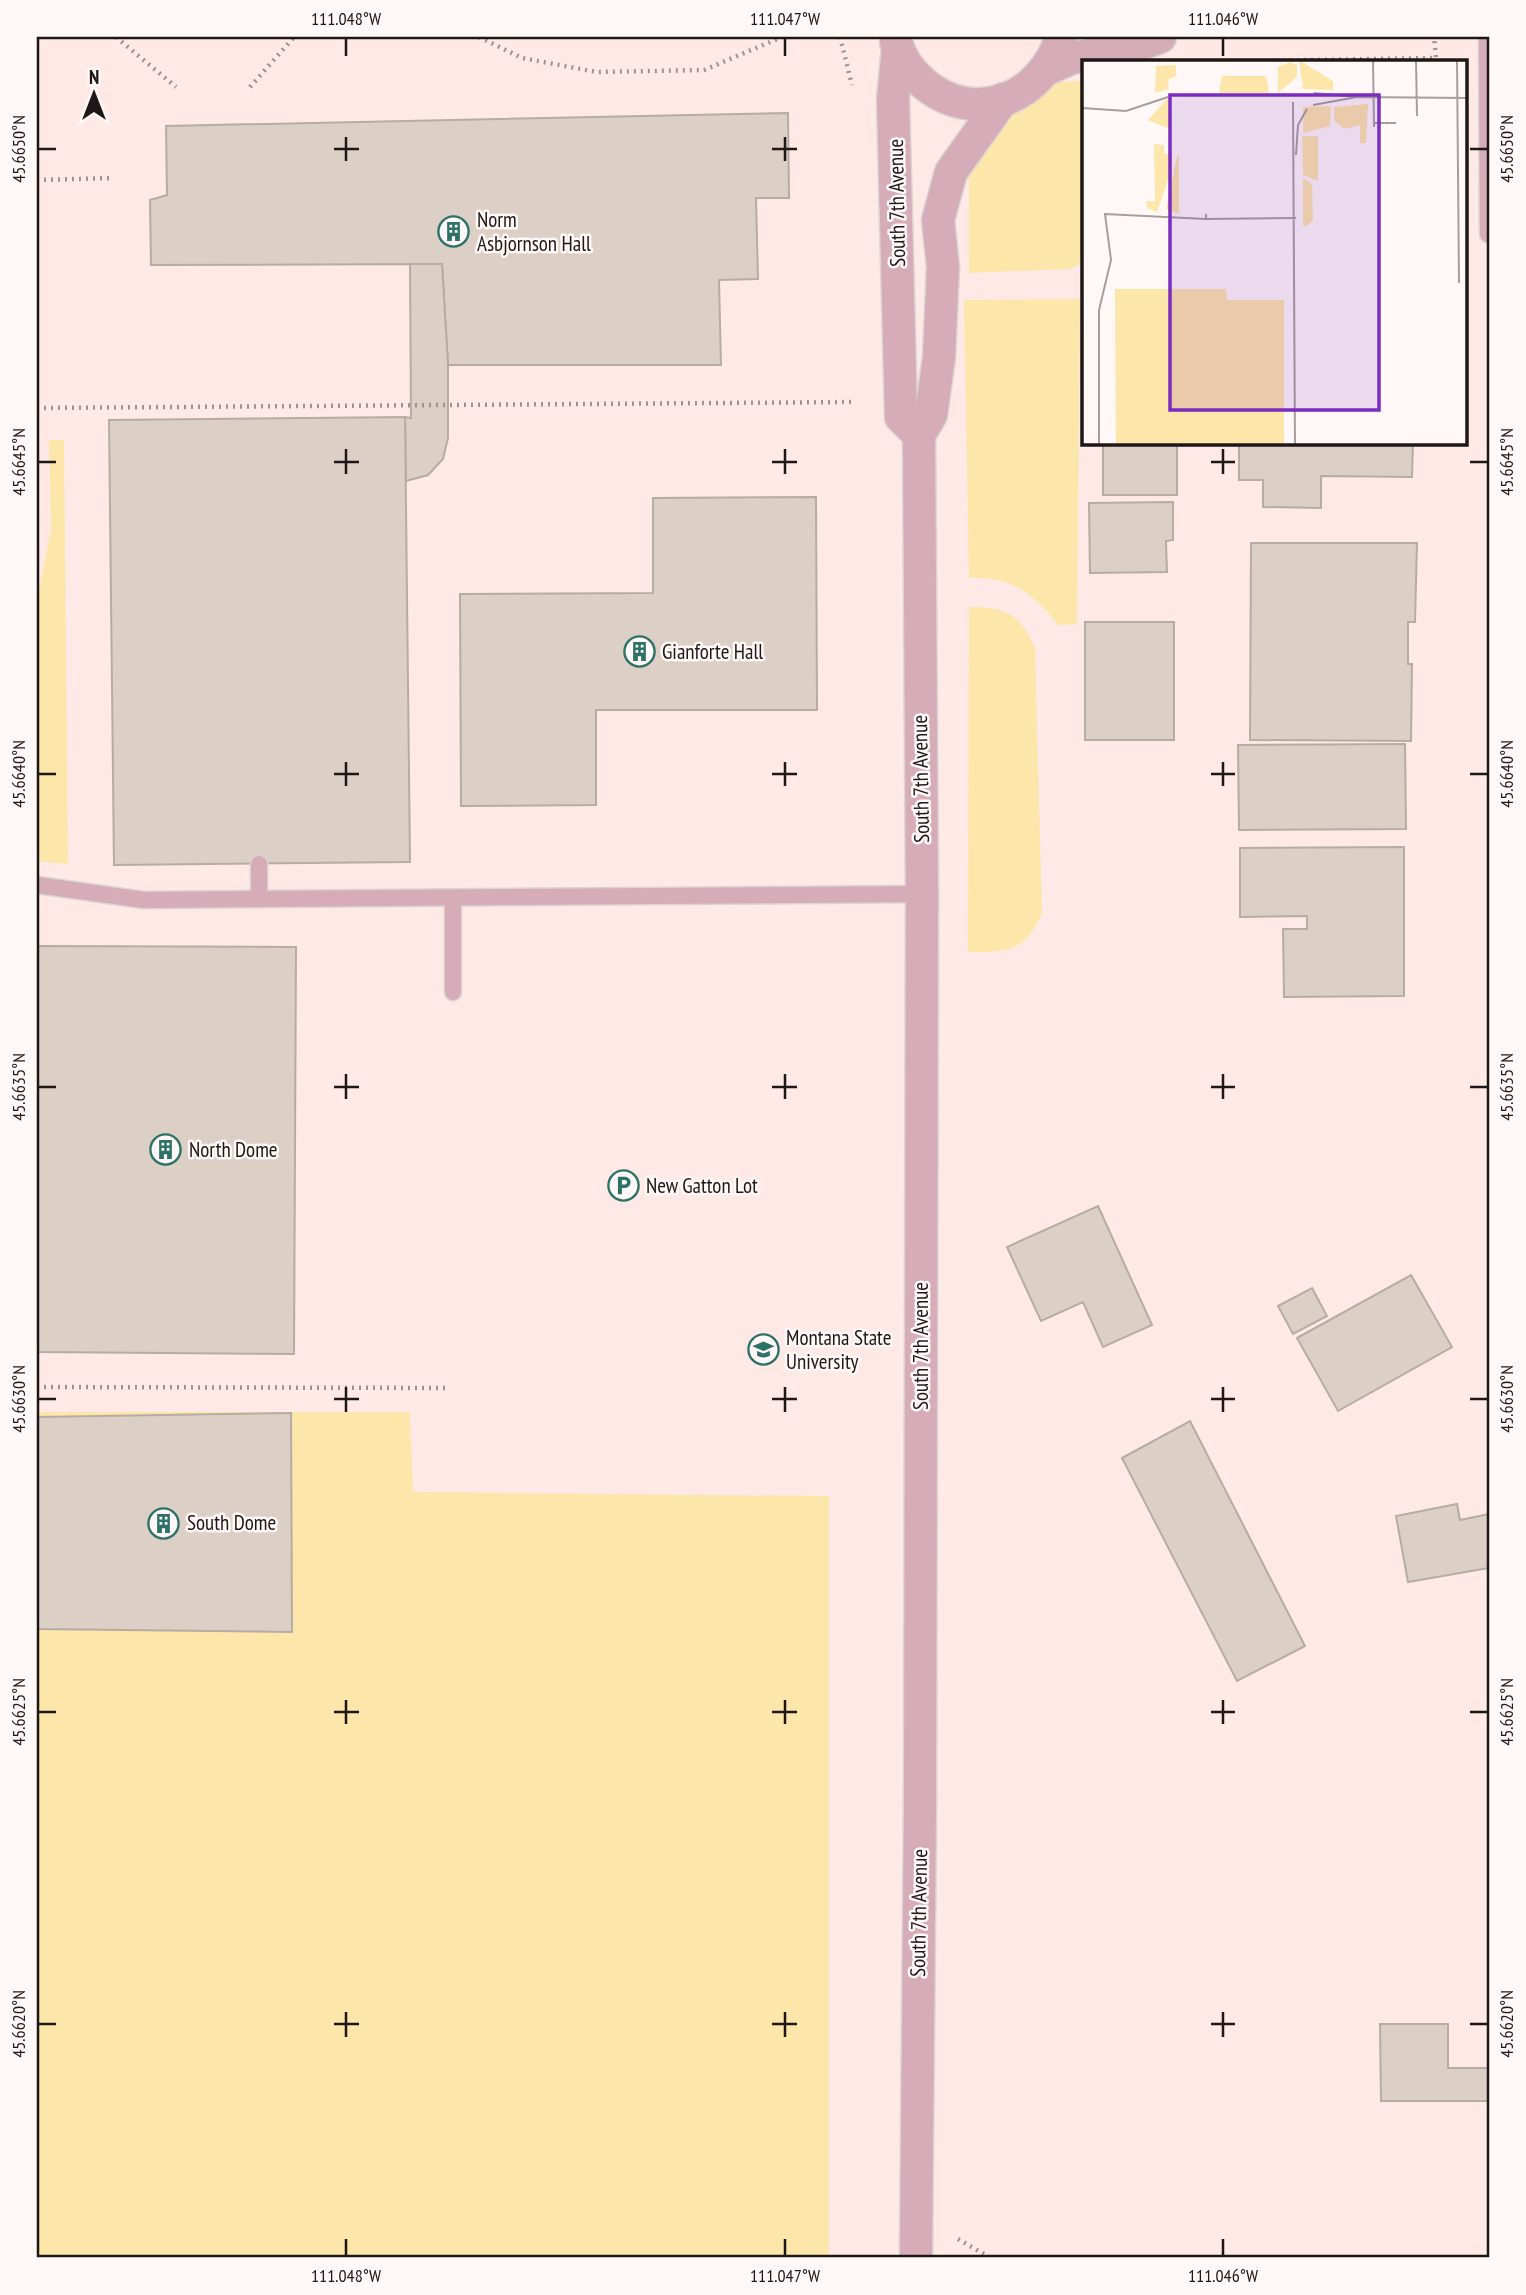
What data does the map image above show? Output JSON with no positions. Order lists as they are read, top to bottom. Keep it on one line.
{"streets":{"street":["South 7th Avenue"]},"places":{"building":["Norm Asbjornson Hall","Gianforte Hall","North Dome","South Dome"],"parking":["New Gatton Lot"],"school or university":["Montana State University"]},"north":"top","coordinates":["111.048°W","111.047°W","111.046°W","45.6650°N","45.6645°N","45.6640°N","45.6635°N","45.6630°N","45.6625°N","45.6620°N"]}
